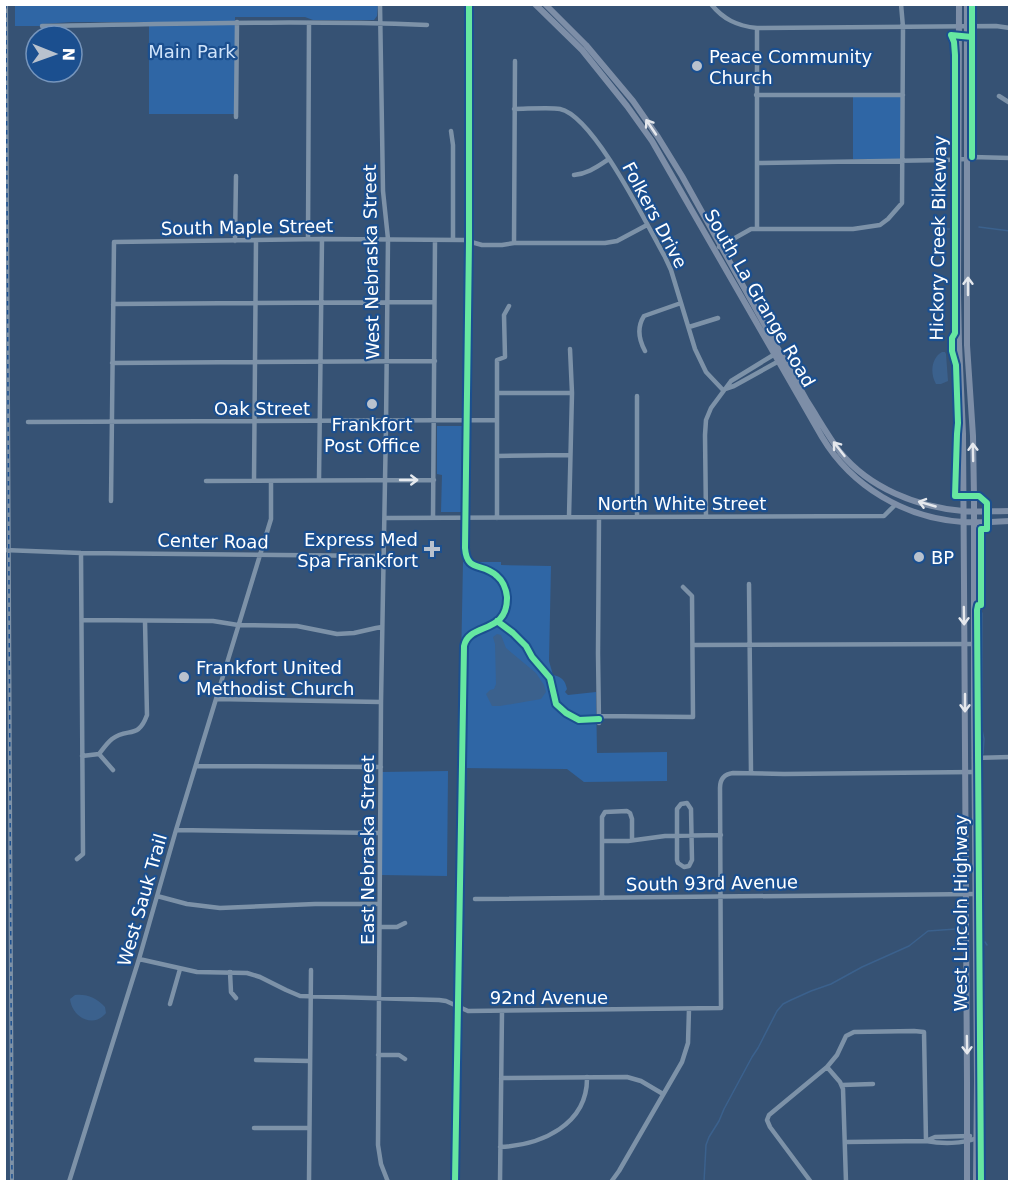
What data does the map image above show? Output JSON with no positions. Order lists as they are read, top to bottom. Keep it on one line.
{"streets":{"main road":["South La Grange Road","West Lincoln Highway"],"street":["Folkers Drive","South Maple Street","West Nebraska Street","Oak Street","North White Street","Center Road","East Nebraska Street","South 93rd Avenue","West Sauk Trail","92nd Avenue"],"cycle path":["Hickory Creek Bikeway"]},"crossings":[["Folkers Drive","South Maple Street"],["South Maple Street","West Nebraska Street"],["West Nebraska Street","Oak Street"],["West Nebraska Street","North White Street"],["West Nebraska Street","East Nebraska Street"],["South La Grange Road","North White Street"],["South La Grange Road","West Lincoln Highway"],["North White Street","East Nebraska Street"],["Center Road","East Nebraska Street"],["Center Road","West Sauk Trail"],["East Nebraska Street","92nd Avenue"],["South 93rd Avenue","West Lincoln Highway"],["South 93rd Avenue","92nd Avenue"],["West Sauk Trail","92nd Avenue"]],"parks":["Main Park"],"places":{"other":["Peace Community Church","Frankfort Post Office","BP","Frankfort United Methodist Church"],"health":["Express Med Spa Frankfort"]},"north":"right"}
